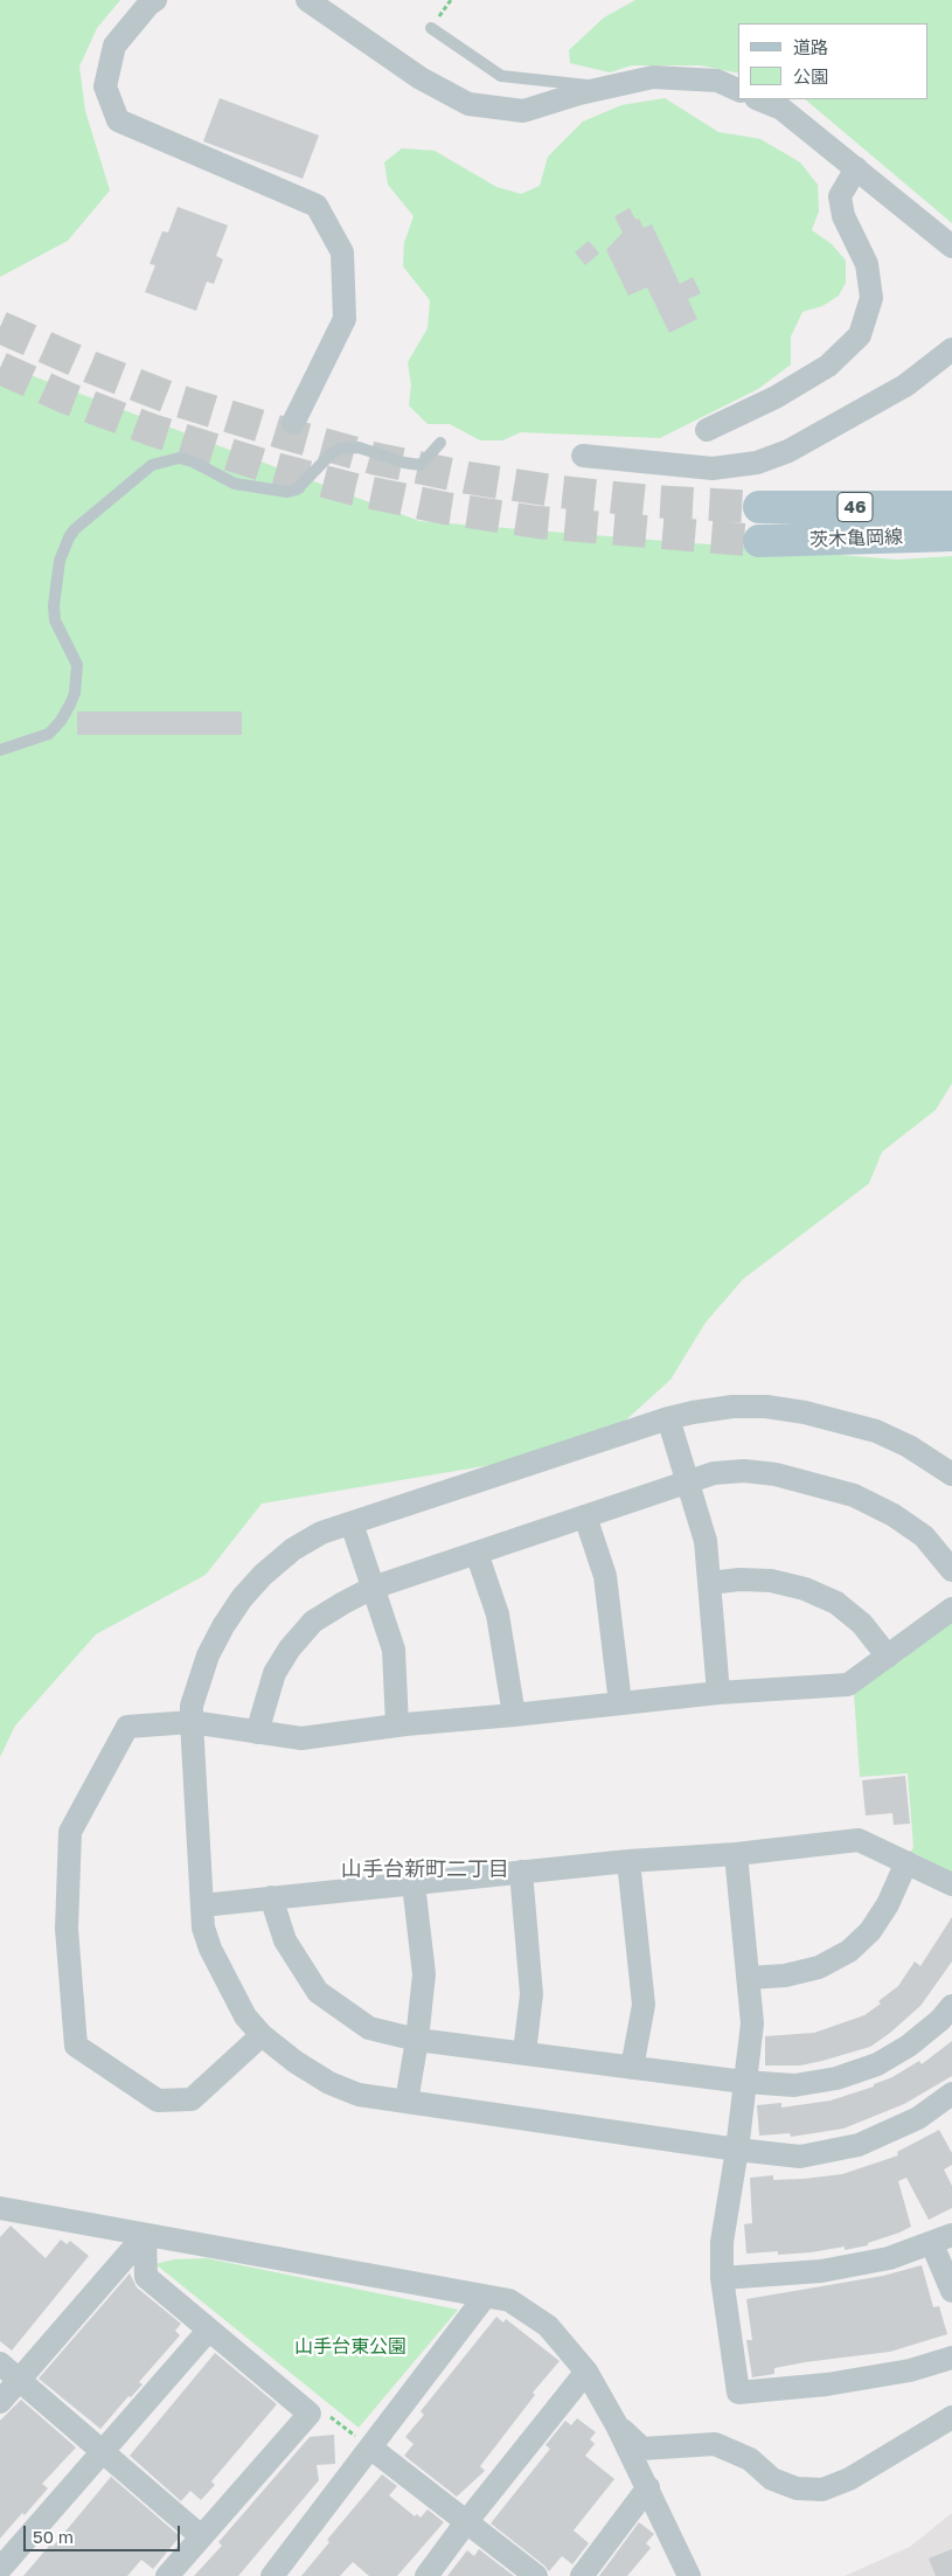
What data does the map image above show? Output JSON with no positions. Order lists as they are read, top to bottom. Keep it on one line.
{"streets":{"main road":["46","茨木亀岡線"]},"districts":["山手台新町二丁目"],"parks":["山手台東公園"],"legend":["道路","公園"],"scale_bar":"50 m"}
